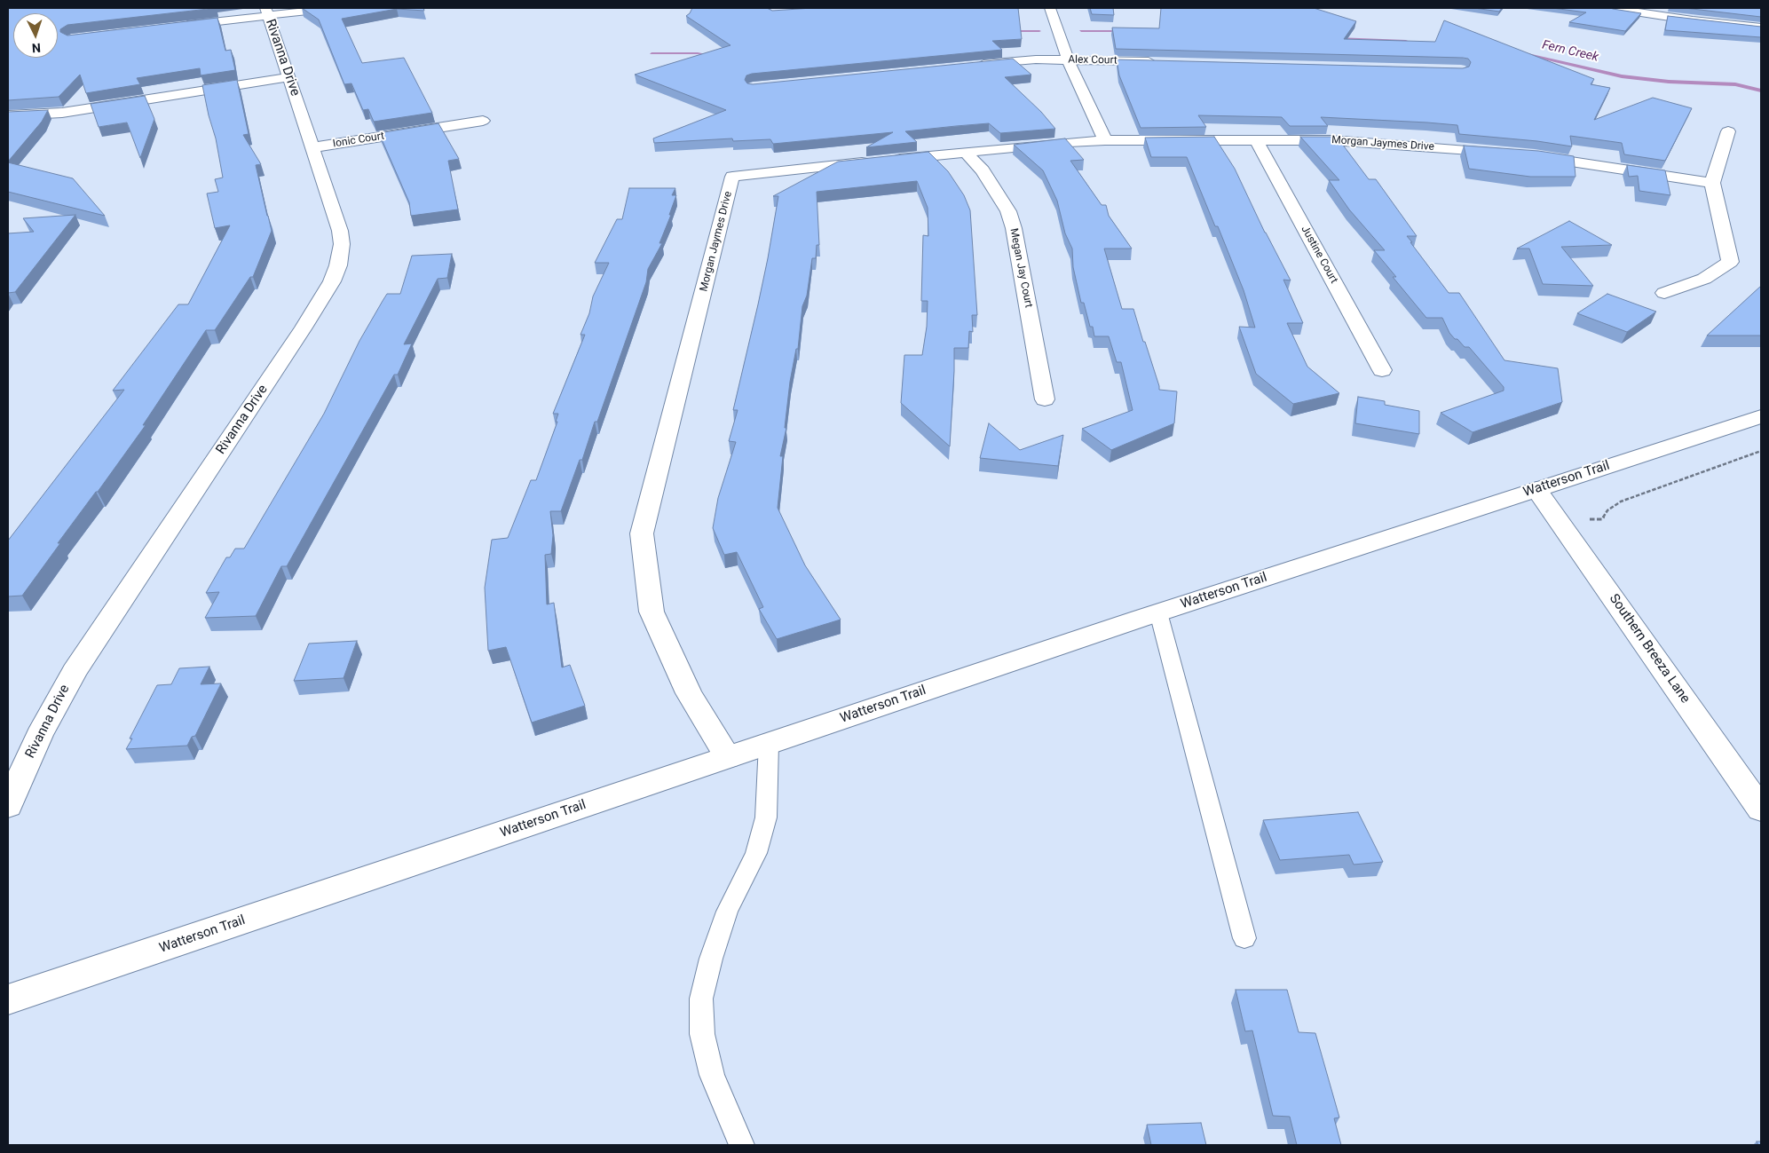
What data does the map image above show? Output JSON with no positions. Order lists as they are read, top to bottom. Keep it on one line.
{"streets":{"street":["Rivanna Drive","Alex Court","Ionic Court","Morgan Jaymes Drive","Justine Court","Megan Jay Court","Watterson Trail","Southern Breeza Lane"]},"crossings":[["Rivanna Drive","Ionic Court"],["Morgan Jaymes Drive","Justine Court"],["Morgan Jaymes Drive","Megan Jay Court"],["Morgan Jaymes Drive","Watterson Trail"],["Watterson Trail","Southern Breeza Lane"]],"water":["Fern Creek"],"north":"bottom"}
